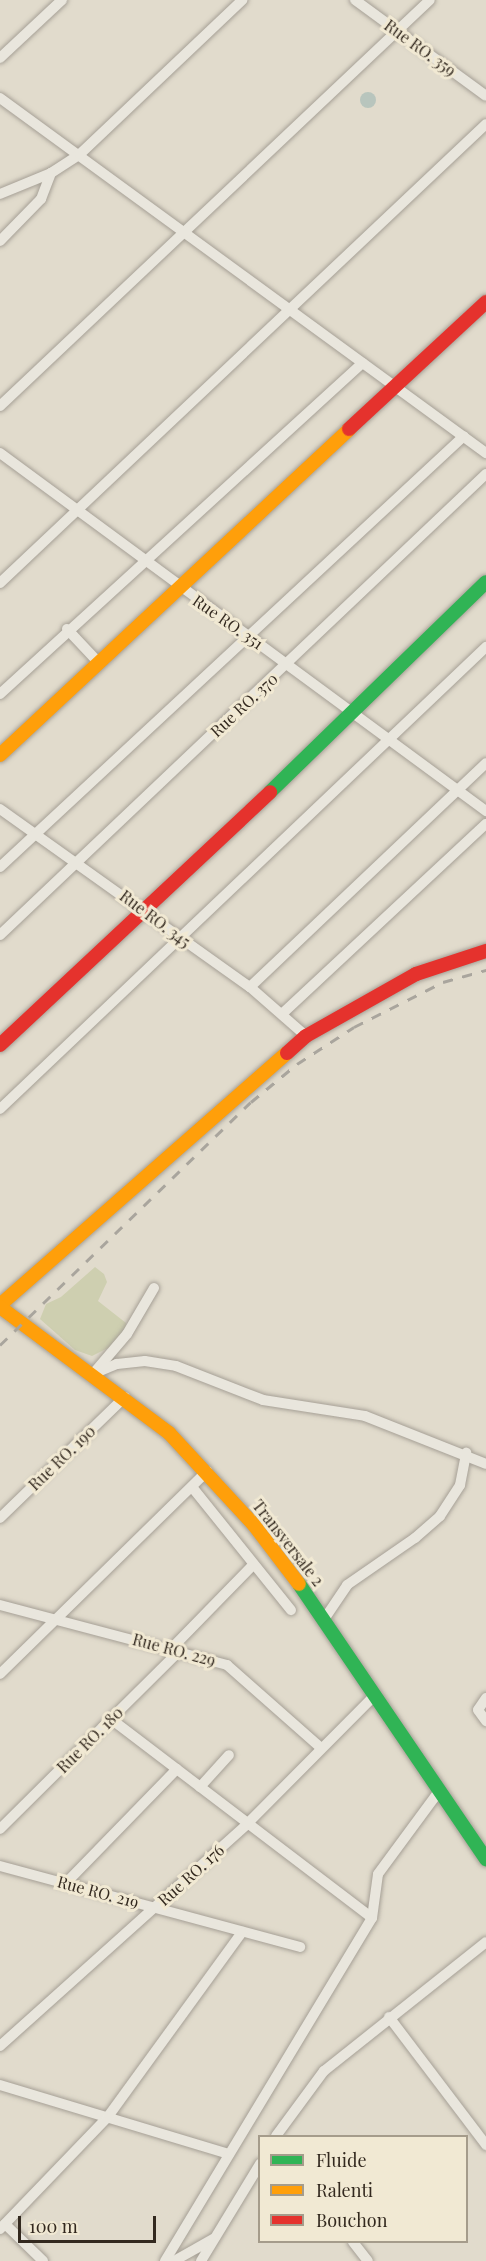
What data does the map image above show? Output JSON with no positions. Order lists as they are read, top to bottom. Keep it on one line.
{"streets":{"street":["Rue RO. 359","Rue RO. 351","Rue RO. 370","Rue RO. 345","Rue RO. 190","Transversale 2","Rue RO. 229","Rue RO. 180","Rue RO. 176","Rue RO. 219"]},"crossings":[["Rue RO. 351","Rue RO. 370"],["Rue RO. 370","Rue RO. 345"],["Rue RO. 190","Transversale 2"],["Transversale 2","Rue RO. 176"],["Rue RO. 229","Rue RO. 180"],["Rue RO. 229","Rue RO. 176"],["Rue RO. 176","Rue RO. 219"]],"legend":["Fluide","Ralenti","Bouchon"],"scale_bar":"100 m"}
